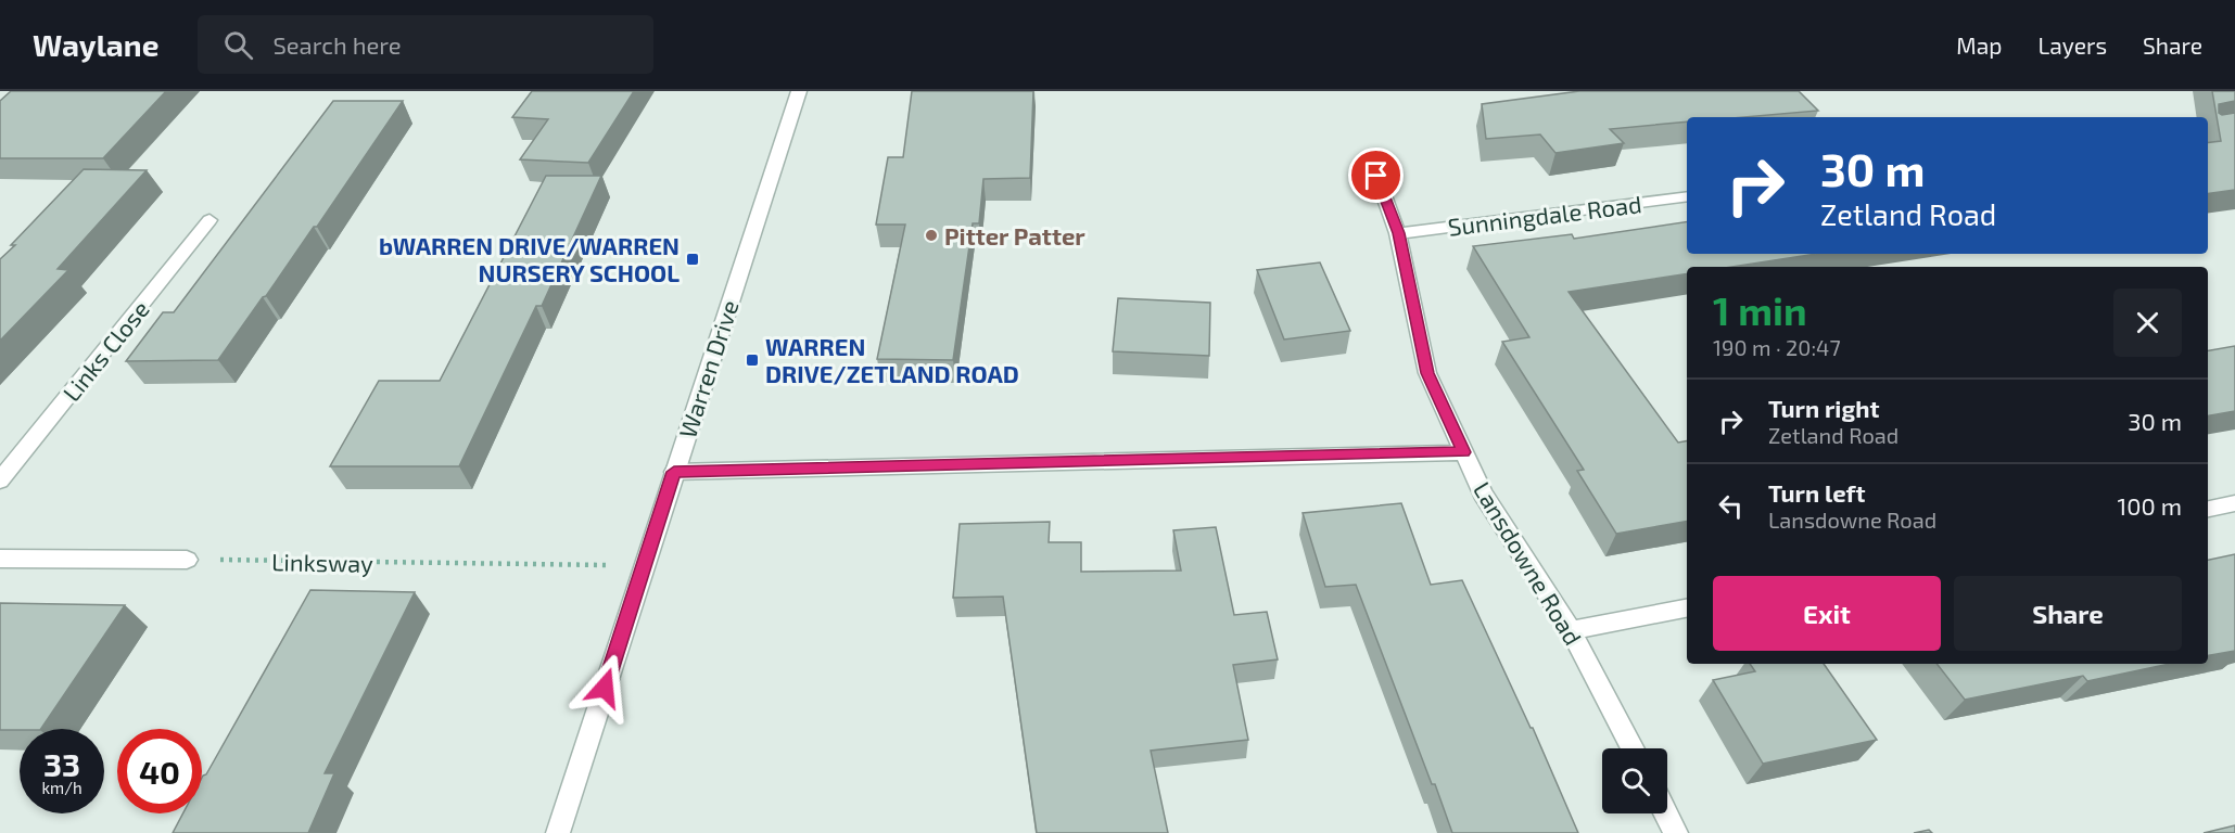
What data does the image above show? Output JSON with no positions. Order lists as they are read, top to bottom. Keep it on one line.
{"streets":{"street":["Sunningdale Road","Links Close","Warren Drive","Lansdowne Road"],"path":["Linksway"]},"crossings":[["Sunningdale Road","Lansdowne Road"],["Warren Drive","Linksway"]],"places":{"other":["Pitter Patter"],"transit":["bWARREN DRIVE/WARREN NURSERY SCHOOL","WARREN DRIVE/ZETLAND ROAD"]},"page":{"header":"Waylane","search":"Search here","nav":["Map","Layers","Share"],"turn":["30 m","Zetland Road"],"heading":["1 min","190 m · 20:47"],"list":[{"name":"Turn right","note":"Zetland Road","value":"30 m"},{"name":"Turn left","note":"Lansdowne Road","value":"100 m"}],"buttons":["Exit","Share"],"speed":"33 km/h","limit":"40"}}
